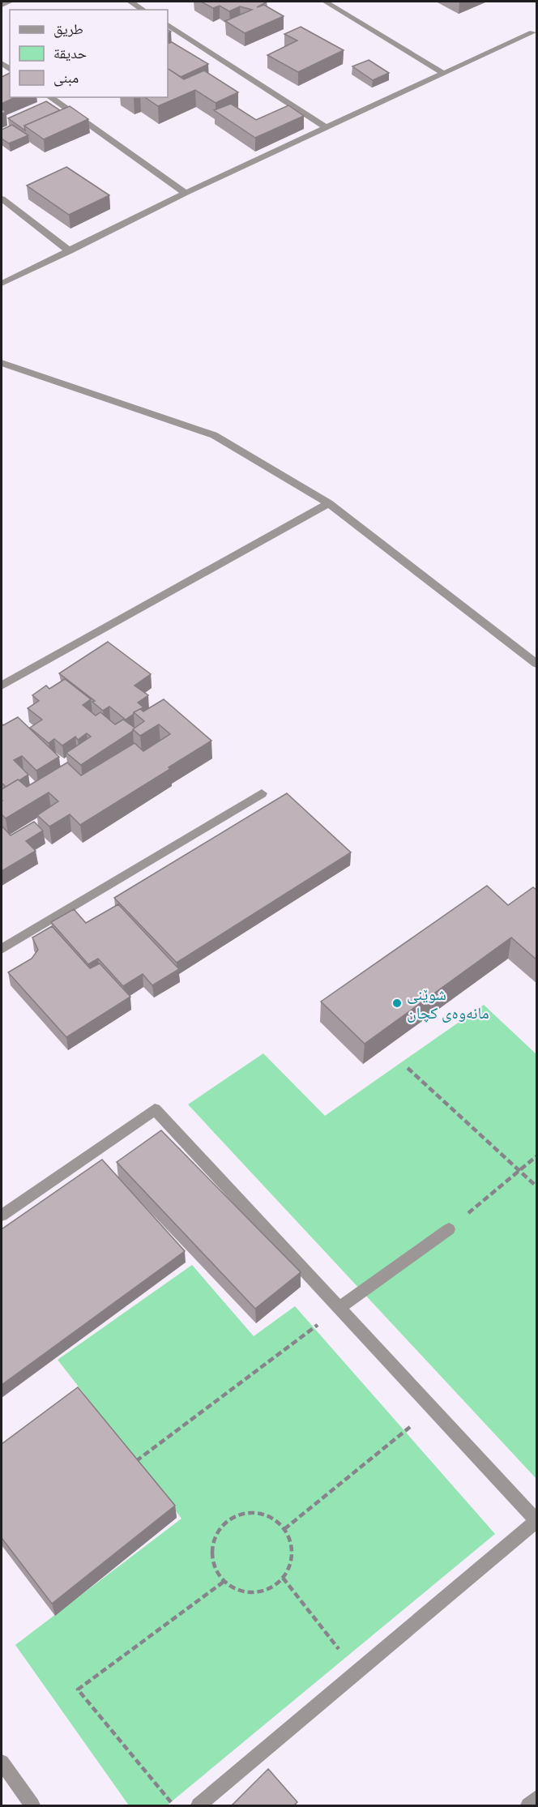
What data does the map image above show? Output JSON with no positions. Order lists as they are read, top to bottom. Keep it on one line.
{"places":["شوێنی مانەوەی کچان"],"legend":["طريق","حديقة","مبنى"]}
